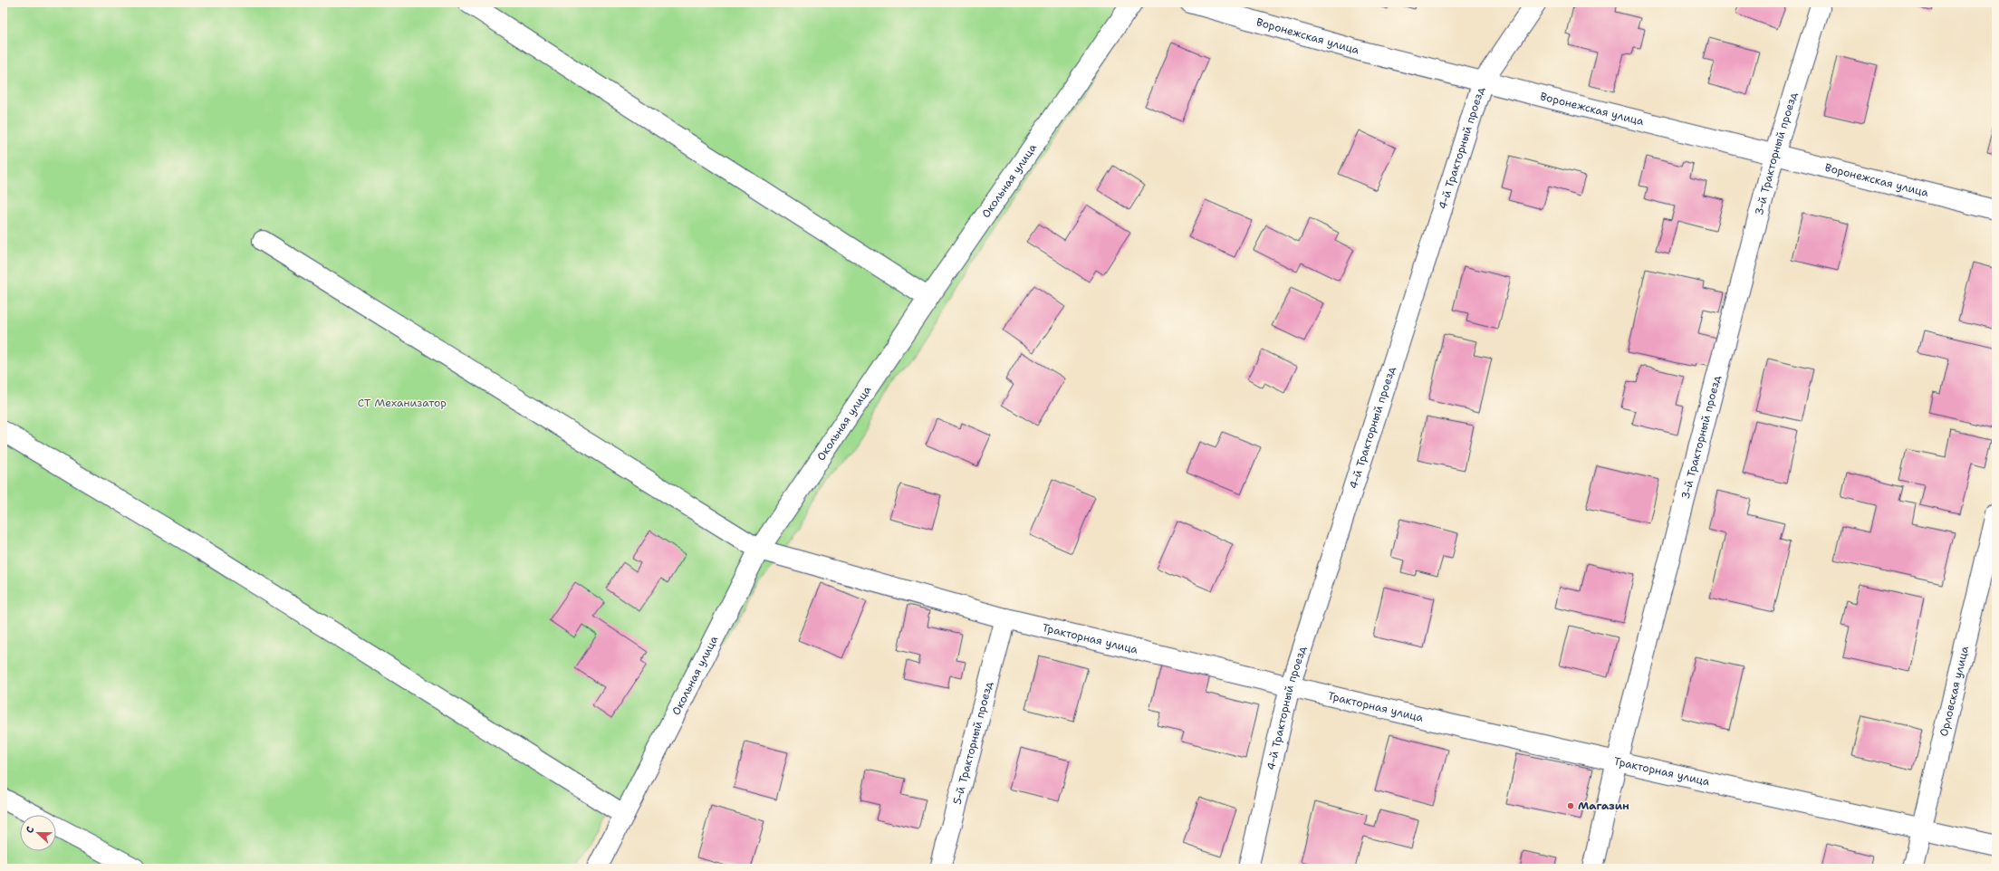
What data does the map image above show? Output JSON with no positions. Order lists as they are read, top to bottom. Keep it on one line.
{"streets":{"street":["Воронежская улица","4-й Тракторный проезд","3-й Тракторный проезд","Окольная улица","Тракторная улица","Орловская улица","5-й Тракторный проезд"]},"crossings":[["Воронежская улица","4-й Тракторный проезд"],["Воронежская улица","3-й Тракторный проезд"],["4-й Тракторный проезд","Тракторная улица"],["3-й Тракторный проезд","Тракторная улица"],["Окольная улица","Тракторная улица"],["Тракторная улица","Орловская улица"],["Тракторная улица","5-й Тракторный проезд"]],"parks":["СТ Механизатор"],"places":["Магазин"],"north":"left"}
